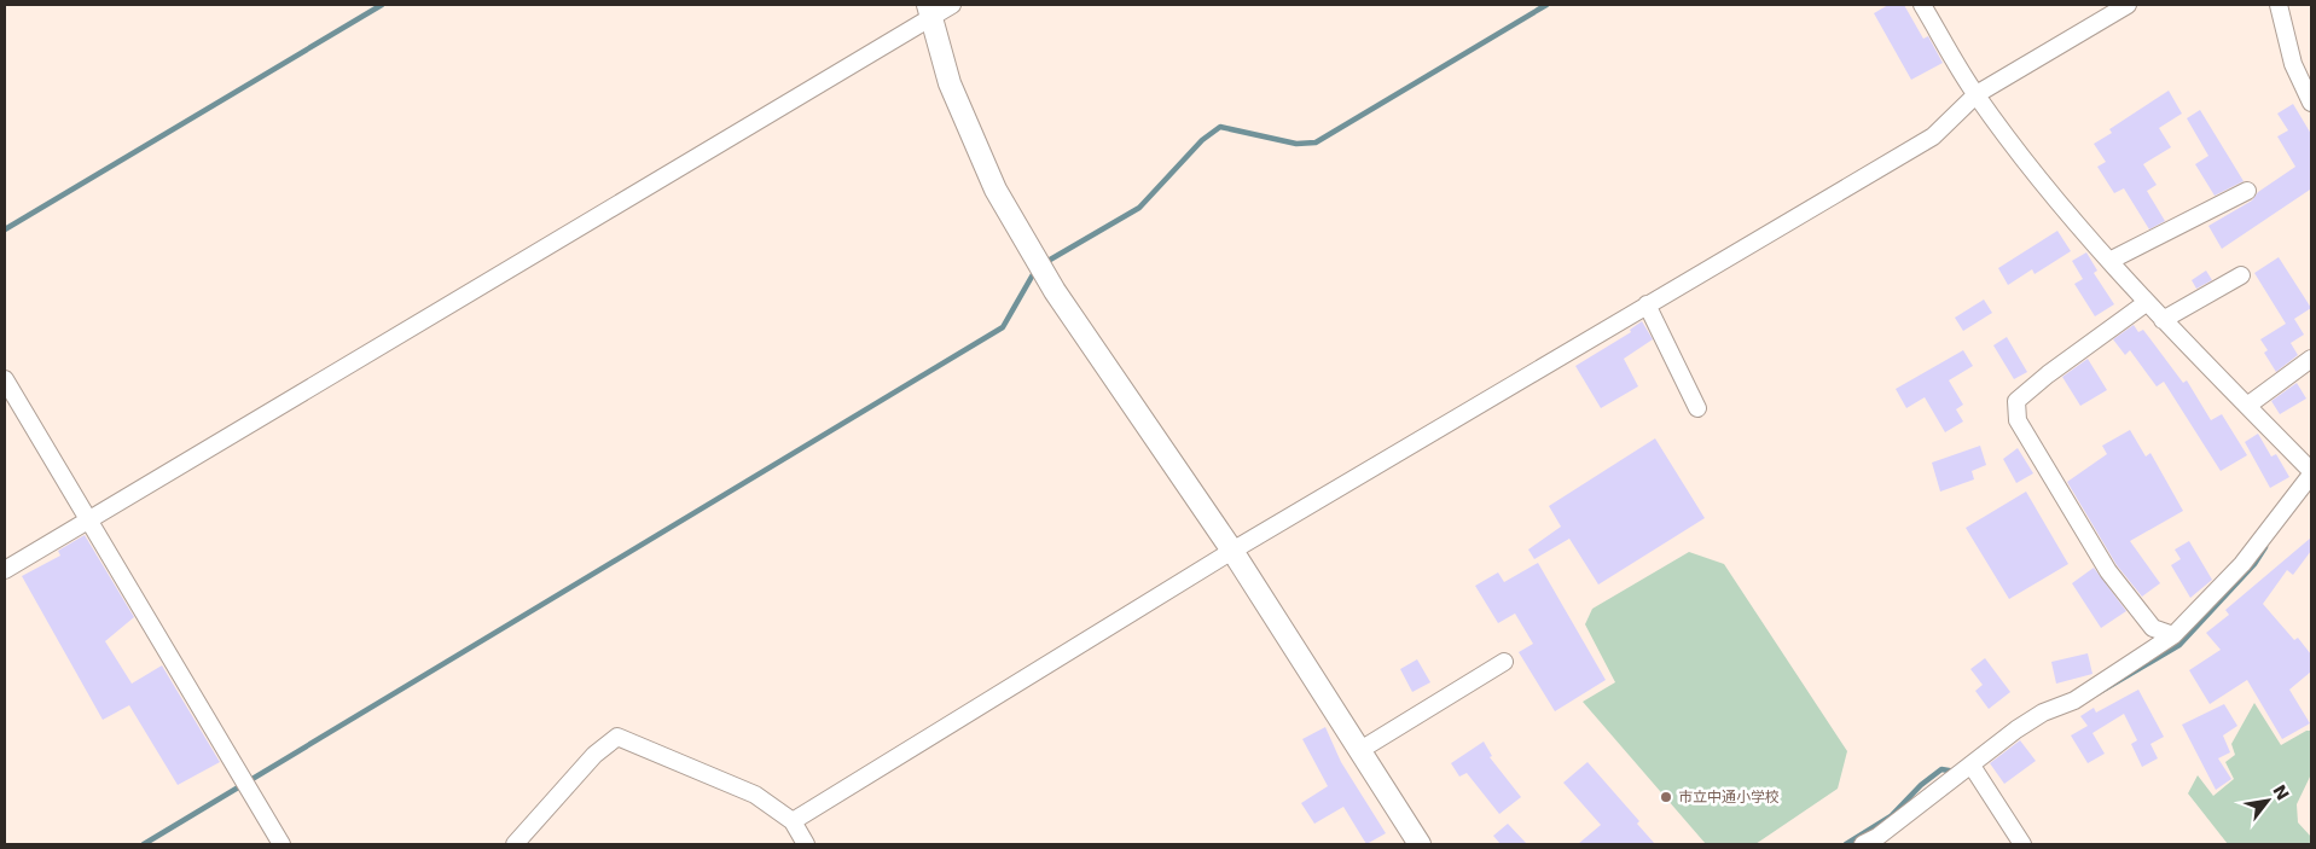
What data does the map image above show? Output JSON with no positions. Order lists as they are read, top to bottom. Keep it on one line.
{"places":["市立中通小学校"],"north":"top right"}
